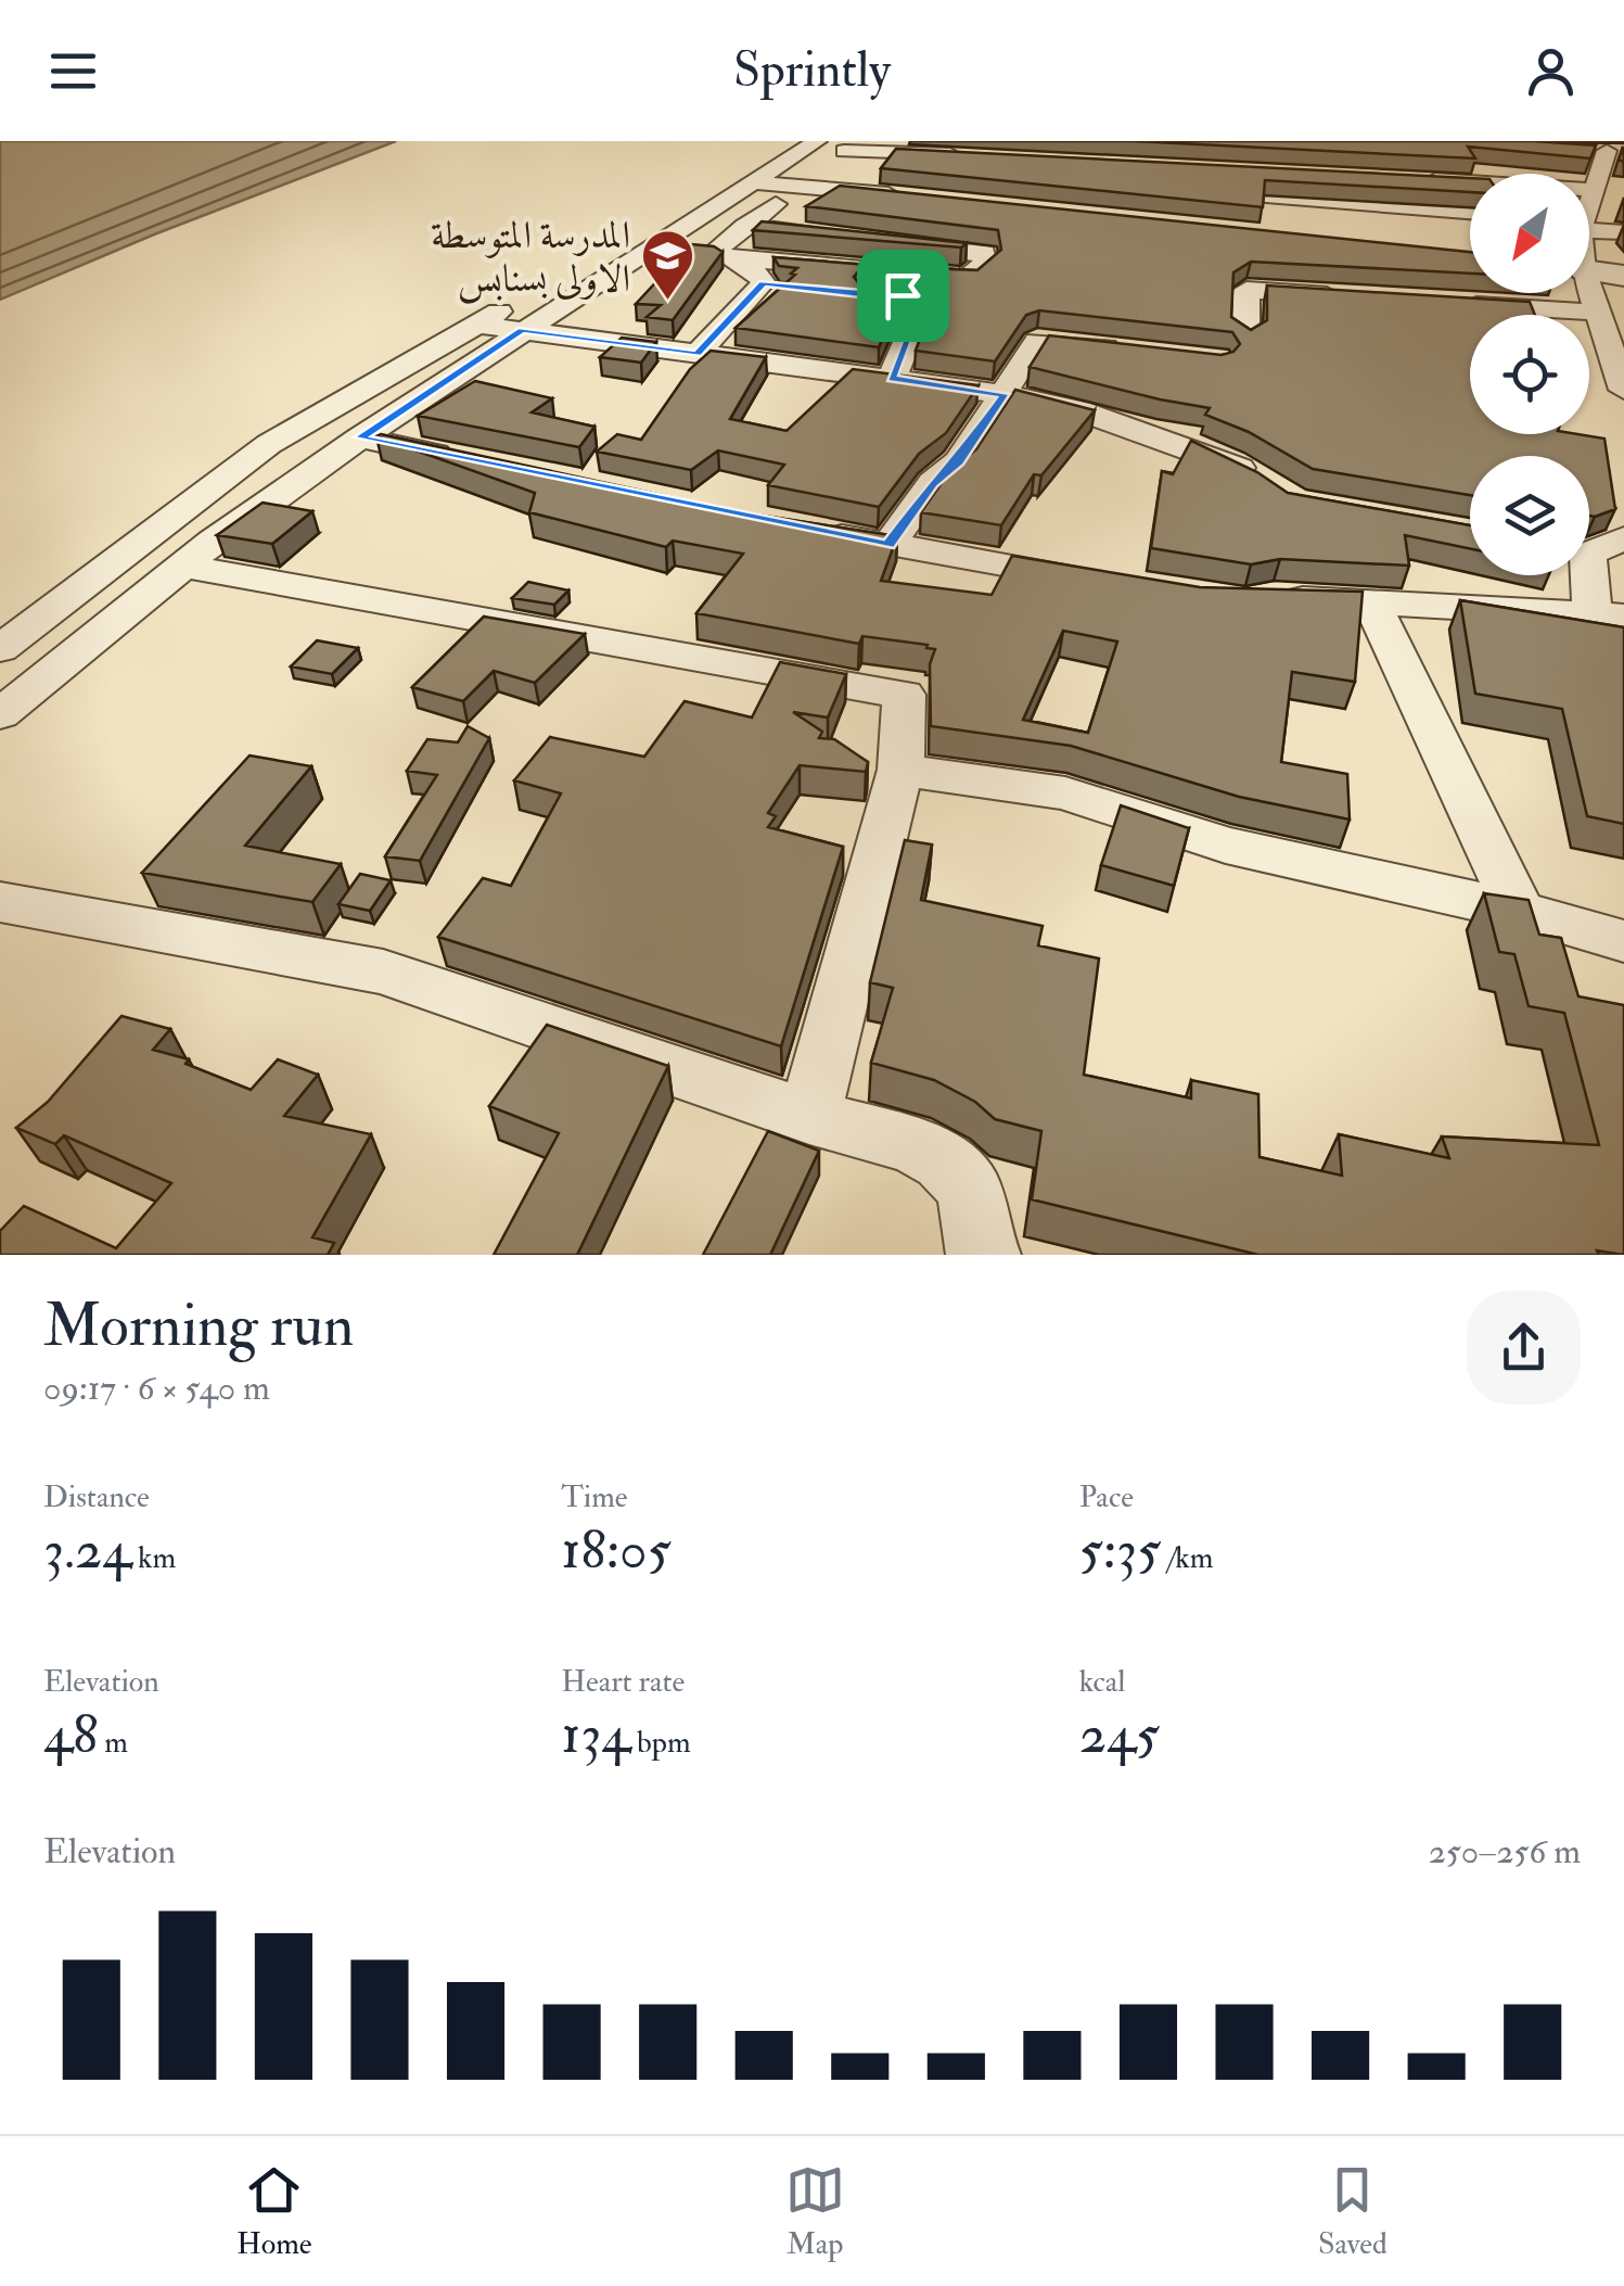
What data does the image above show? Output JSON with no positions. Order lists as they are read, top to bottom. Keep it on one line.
{"places":{"school or university":["المدرسة المتوسطة الاولى بسنابس"]},"north":"bottom left","page":{"header":"Sprintly","heading":["Morning run","09:17 · 6 × 540 m"],"stats":[["Distance","3.24 km"],["Time","18:05"],["Pace","5:35 /km"],["Elevation","48 m"],["Heart rate","134 bpm"],["kcal","245"]],"chart":["Elevation","250–256 m"],"tabs":["Home","Map","Saved"]}}
